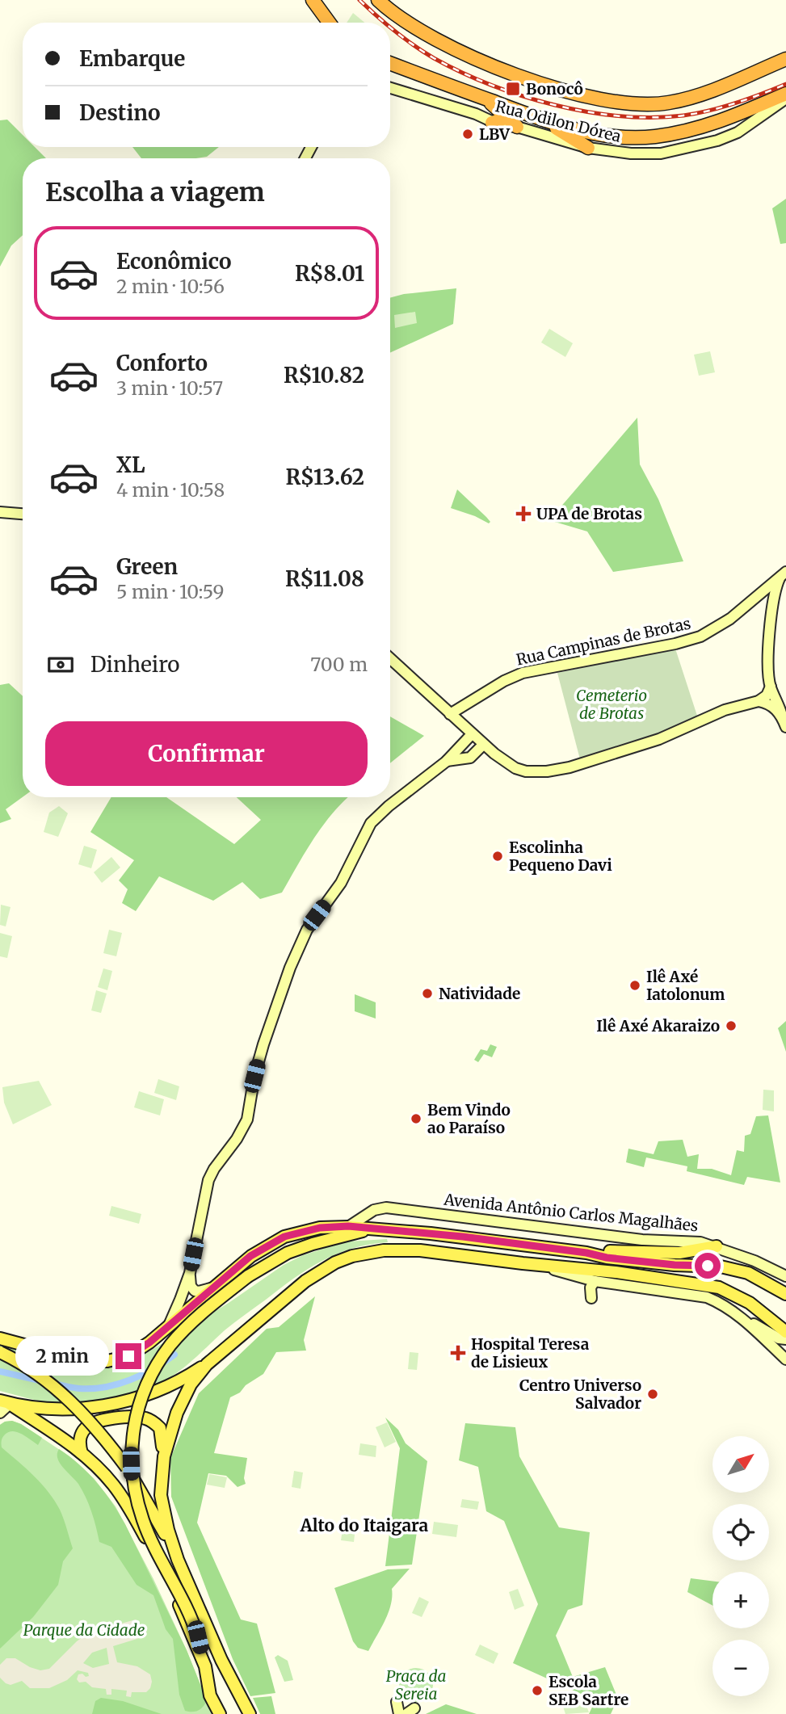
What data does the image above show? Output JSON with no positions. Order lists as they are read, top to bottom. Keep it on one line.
{"streets":{"main road":["Rua Odilon Dórea","Rua Campinas de Brotas","Avenida Antônio Carlos Magalhães"]},"districts":["Alto do Itaigara"],"parks":["Cemeterio de Brotas","Parque da Cidade","Praça da Sereia"],"places":{"transit":["Bonocô"],"other":["LBV","Escolinha Pequeno Davi","Ilê Axé Iatolonum","Natividade","Ilê Axé Akaraizo","Bem Vindo ao Paraíso","Centro Universo Salvador","Escola SEB Sartre"],"health":["UPA de Brotas","Hospital Teresa de Lisieux"]},"north":"top right","page":{"banner":["Embarque","Destino"],"heading":"Escolha a viagem","list":[{"name":"Econômico","note":"2 min · 10:56","value":"R$8.01"},{"name":"Conforto","note":"3 min · 10:57","value":"R$10.82"},{"name":"XL","note":"4 min · 10:58","value":"R$13.62"},{"name":"Green","note":"5 min · 10:59","value":"R$11.08"}],"pay":["Dinheiro","700 m"],"buttons":"Confirmar","bubble":"2 min","map_buttons":["+","−"]}}
